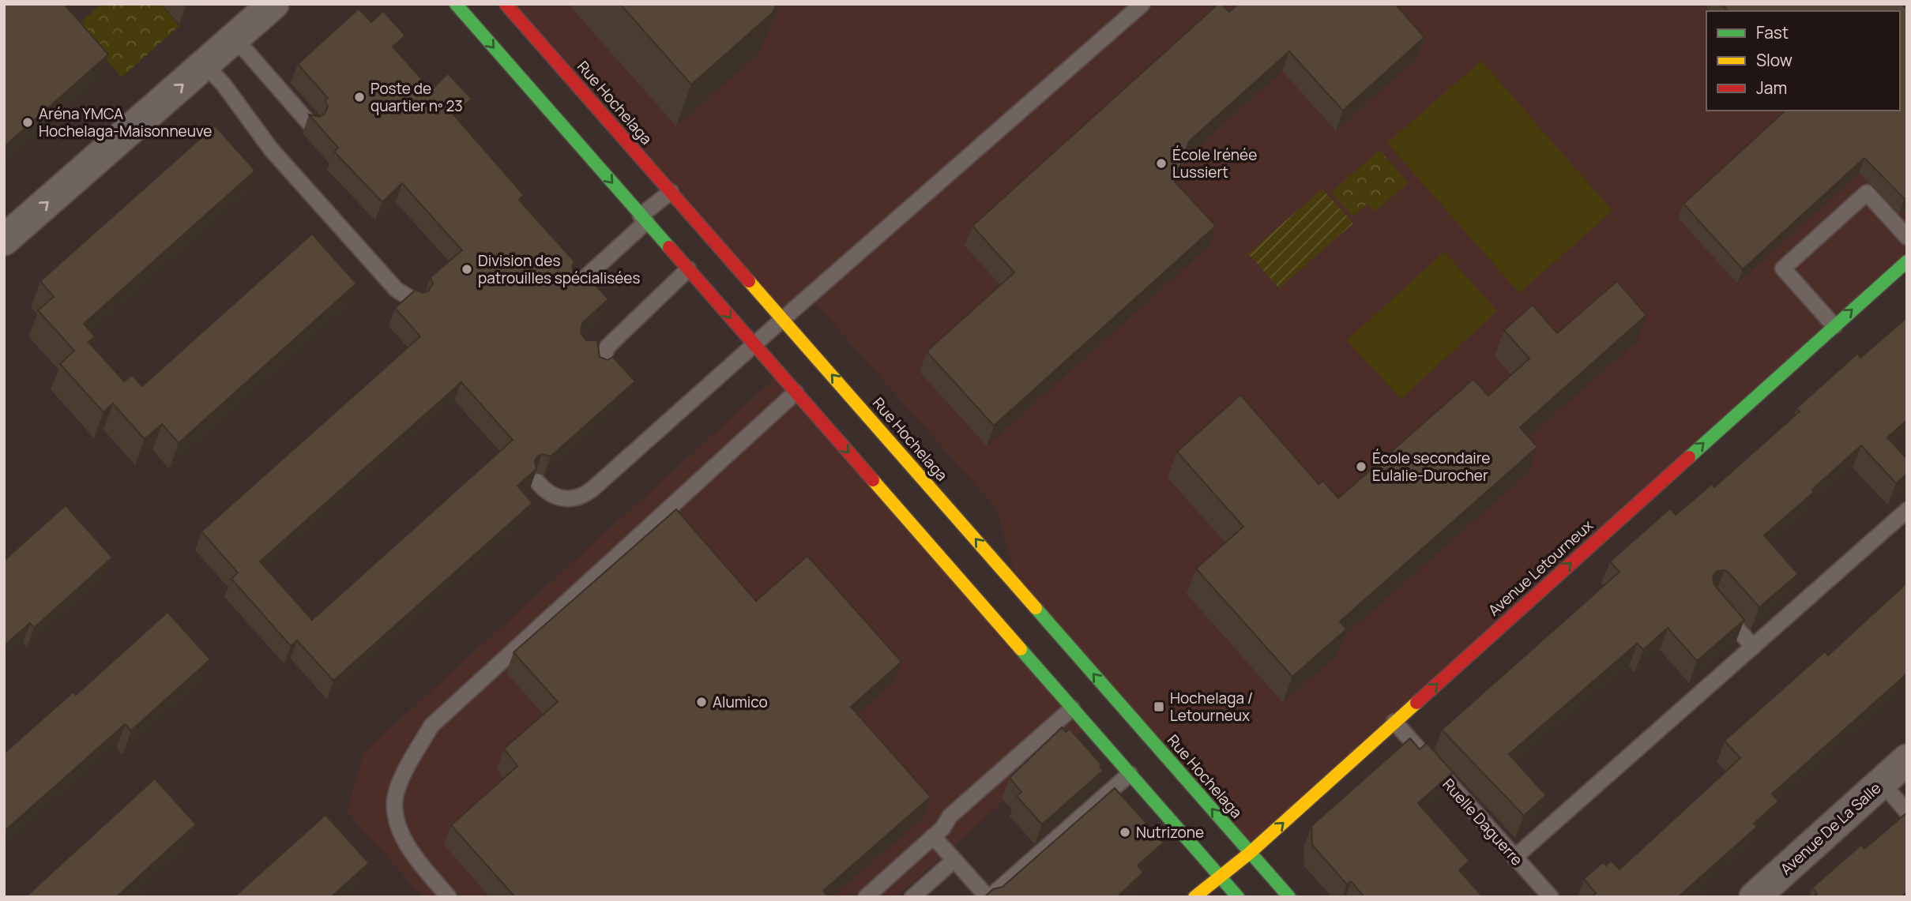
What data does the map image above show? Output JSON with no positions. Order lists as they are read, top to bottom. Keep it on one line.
{"streets":{"main road":["Rue Hochelaga","Avenue Letourneux"],"street":["Avenue De La Salle"],"lane":["Ruelle Daguerre"]},"crossings":[["Rue Hochelaga","Avenue Letourneux"],["Avenue Letourneux","Ruelle Daguerre"]],"one_way":["Avenue Letourneux"],"places":{"other":["Poste de quartier nº 23","Aréna YMCA Hochelaga-Maisonneuve","École Irénée Lussiert","Division des patrouilles spécialisées","École secondaire Eulalie-Durocher","Alumico","Nutrizone"],"transit":["Hochelaga / Letourneux"]},"legend":["Fast","Slow","Jam"]}
